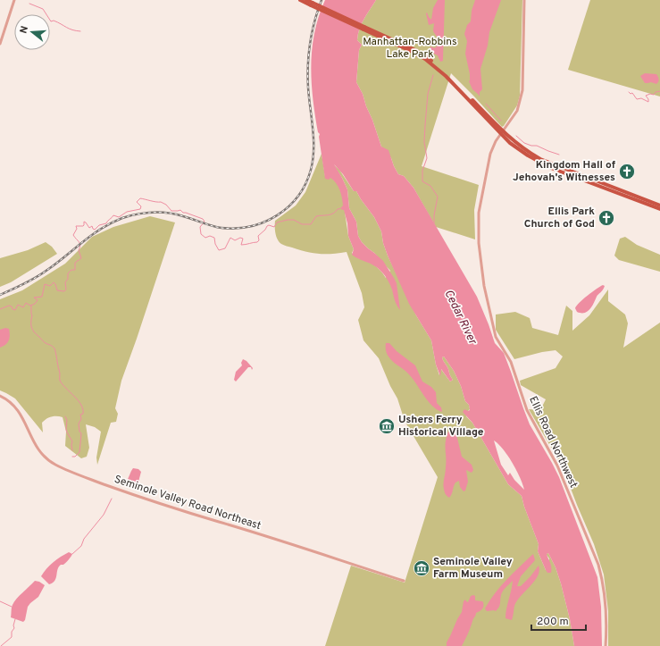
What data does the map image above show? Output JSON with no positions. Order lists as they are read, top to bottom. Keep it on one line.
{"streets":{"street":["Ellis Road Northwest","Seminole Valley Road Northeast"]},"water":["Cedar River"],"parks":["Manhattan-Robbins Lake Park"],"places":{"church":["Kingdom Hall of Jehovah's Witnesses","Ellis Park Church of God"],"museum":["Ushers Ferry Historical Village","Seminole Valley Farm Museum"]},"scale_bar":"200 m","north":"left"}
